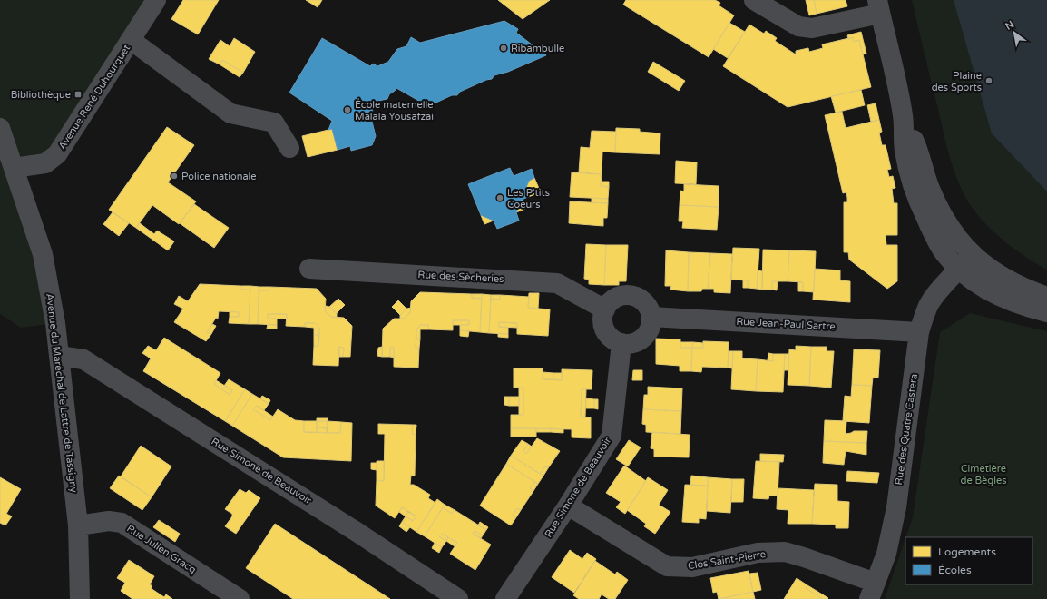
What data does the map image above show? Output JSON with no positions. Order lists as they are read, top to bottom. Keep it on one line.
{"streets":{"street":["Avenue René Duhourquet","Rue des Sècheries","Rue Jean-Paul Sartre","Avenue du Maréchal de Lattre de Tassigny","Rue des Quatre Castera","Rue Simone de Beauvoir","Rue Julien Gracq","Clos Saint-Pierre"]},"crossings":[["Avenue René Duhourquet","Avenue du Maréchal de Lattre de Tassigny"],["Rue des Sècheries","Rue Jean-Paul Sartre"],["Rue des Sècheries","Rue Simone de Beauvoir"],["Rue Jean-Paul Sartre","Rue des Quatre Castera"],["Rue Jean-Paul Sartre","Rue Simone de Beauvoir"],["Avenue du Maréchal de Lattre de Tassigny","Rue Simone de Beauvoir"],["Avenue du Maréchal de Lattre de Tassigny","Rue Julien Gracq"],["Rue des Quatre Castera","Clos Saint-Pierre"],["Rue Simone de Beauvoir","Clos Saint-Pierre"]],"parks":["Cimetière de Bègles"],"places":{"other":["Ribambulle","Plaine des Sports","École maternelle Malala Yousafzai","Police nationale","Les P'tits Coeurs"],"transit":["Bibliothèque"]},"legend":["Logements","Écoles"],"north":"top left"}
